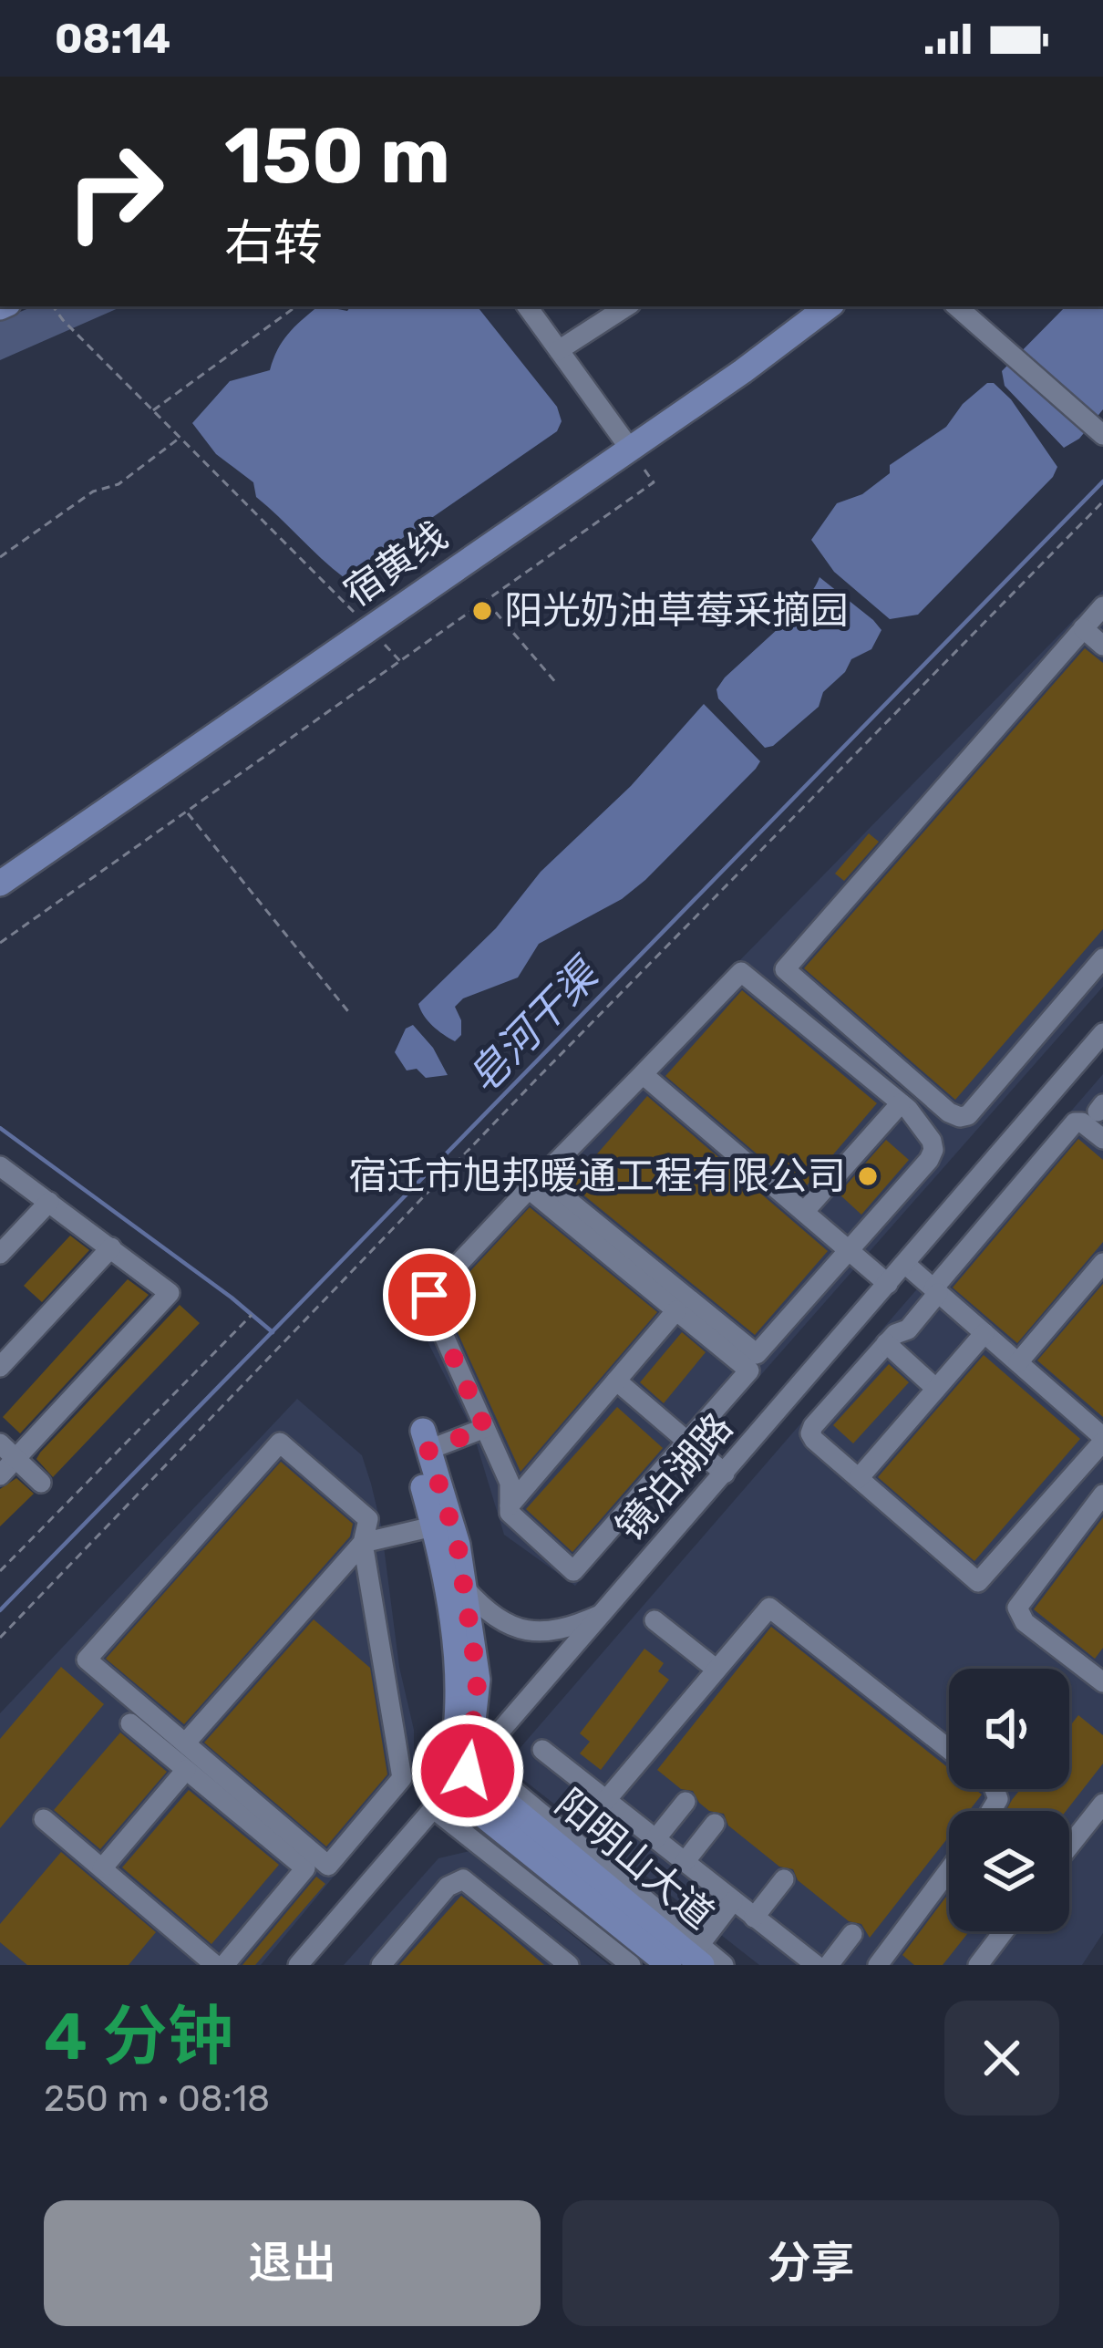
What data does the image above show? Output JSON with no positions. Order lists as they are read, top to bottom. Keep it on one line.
{"streets":{"main road":["宿黄线","阳明山大道"],"street":["镜泊湖路"]},"crossings":[["镜泊湖路","阳明山大道"]],"water":["皂河干渠"],"places":["阳光奶油草莓采摘园","宿迁市旭邦暖通工程有限公司"],"page":{"status":"08:14","turn":["150 m","右转"],"heading":["4 分钟","250 m · 08:18"],"buttons":["退出","分享"]}}
